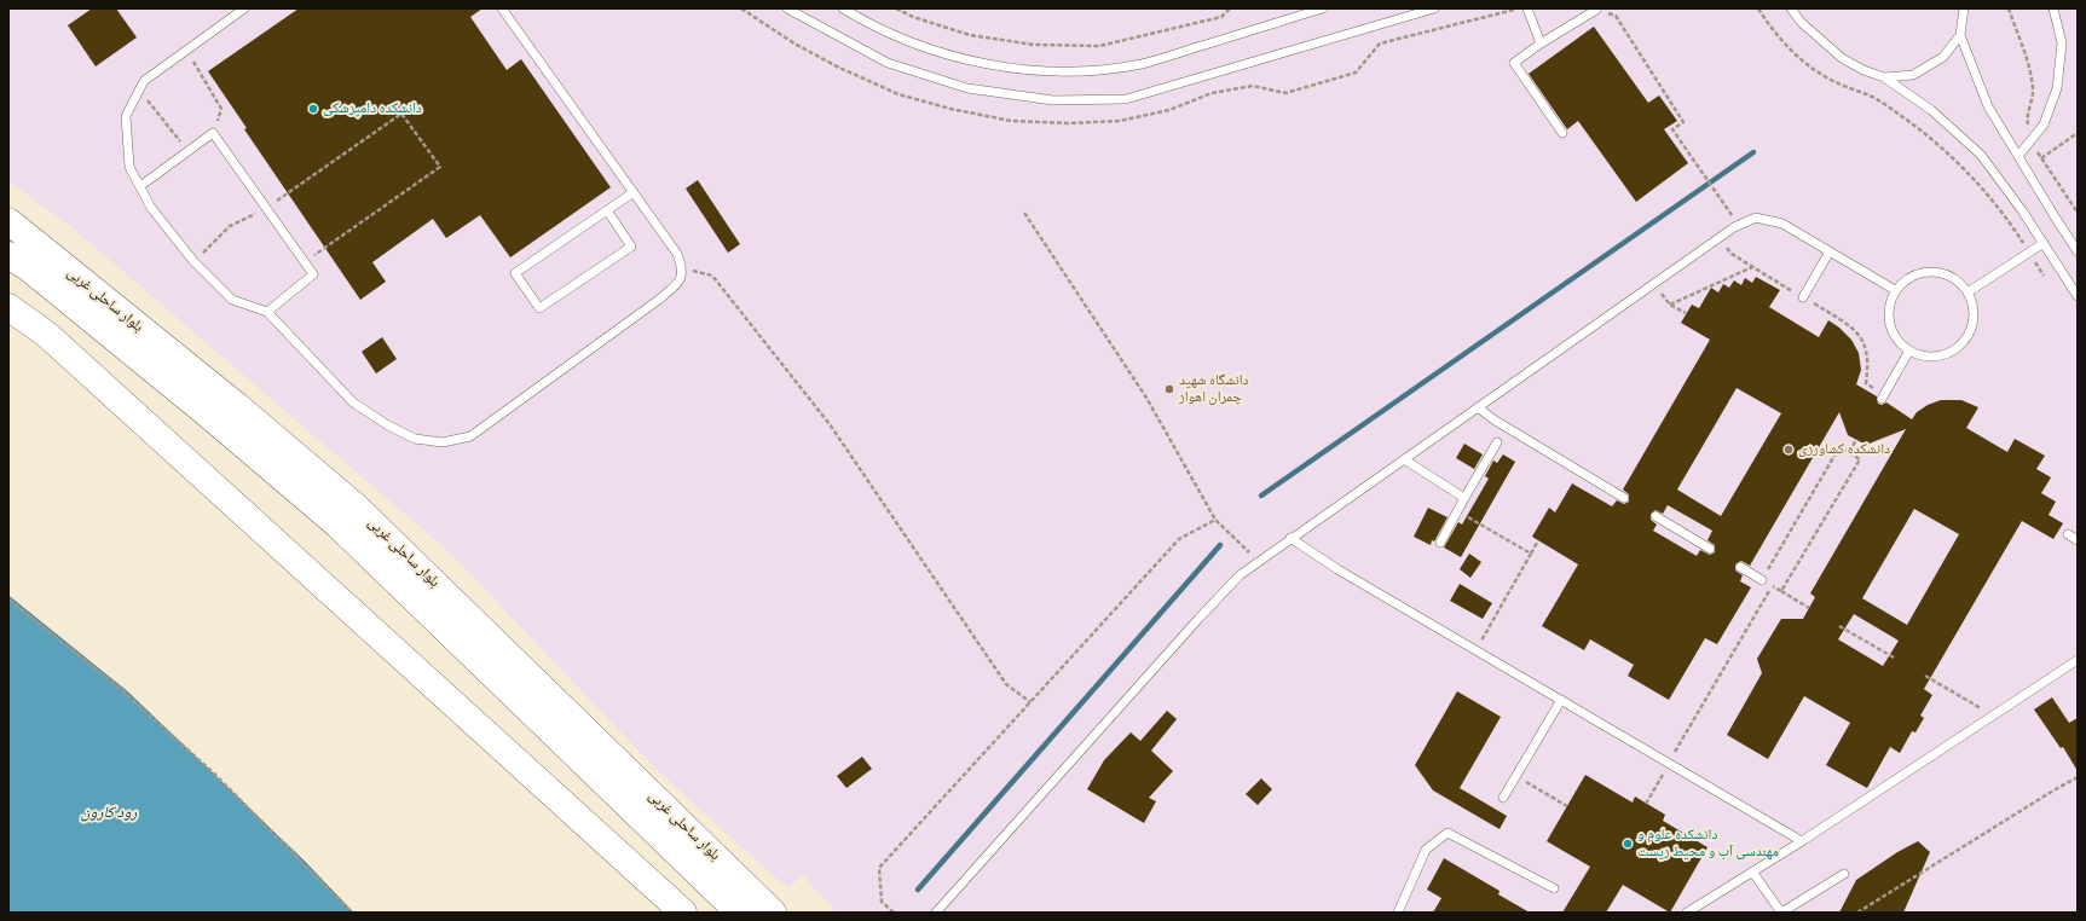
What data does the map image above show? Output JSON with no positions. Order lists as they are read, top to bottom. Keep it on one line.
{"streets":{"main road":["بلوار ساحلی غربی"]},"water":["رود کارون"],"places":["دانشکده دامپزشکی","دانشگاه شهید چمران اهواز","دانشکده کشاورزی","دانشکده علوم و مهندسی آب و محیط زیست"]}
